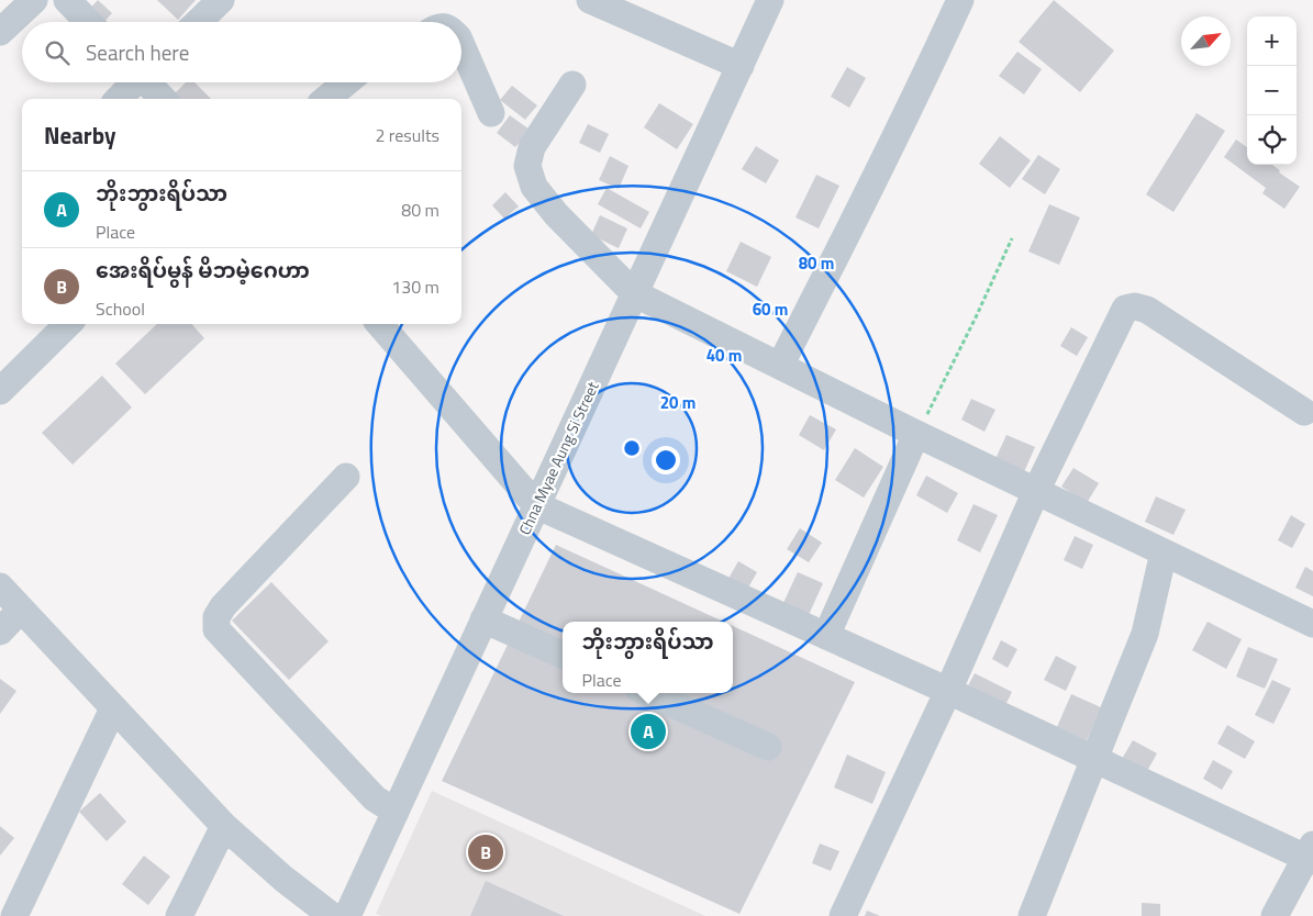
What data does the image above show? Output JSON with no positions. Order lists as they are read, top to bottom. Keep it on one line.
{"streets":{"street":["Chna Myae Aung Si Street"]},"north":"top right","page":{"map_buttons":["+","−"],"search":"Search here","heading":["Nearby","2 results"],"list":[{"mark":"A","name":"ဘိုးဘွားရိပ်သာ","note":"Place","value":"80 m"},{"mark":"B","name":"အေးရိပ်မွန် မိဘမဲ့ဂေဟာ","note":"School","value":"130 m"}],"popup":["ဘိုးဘွားရိပ်သာ","Place"],"pins":["A","B"]},"rings":["80 m","60 m","40 m","20 m"]}
